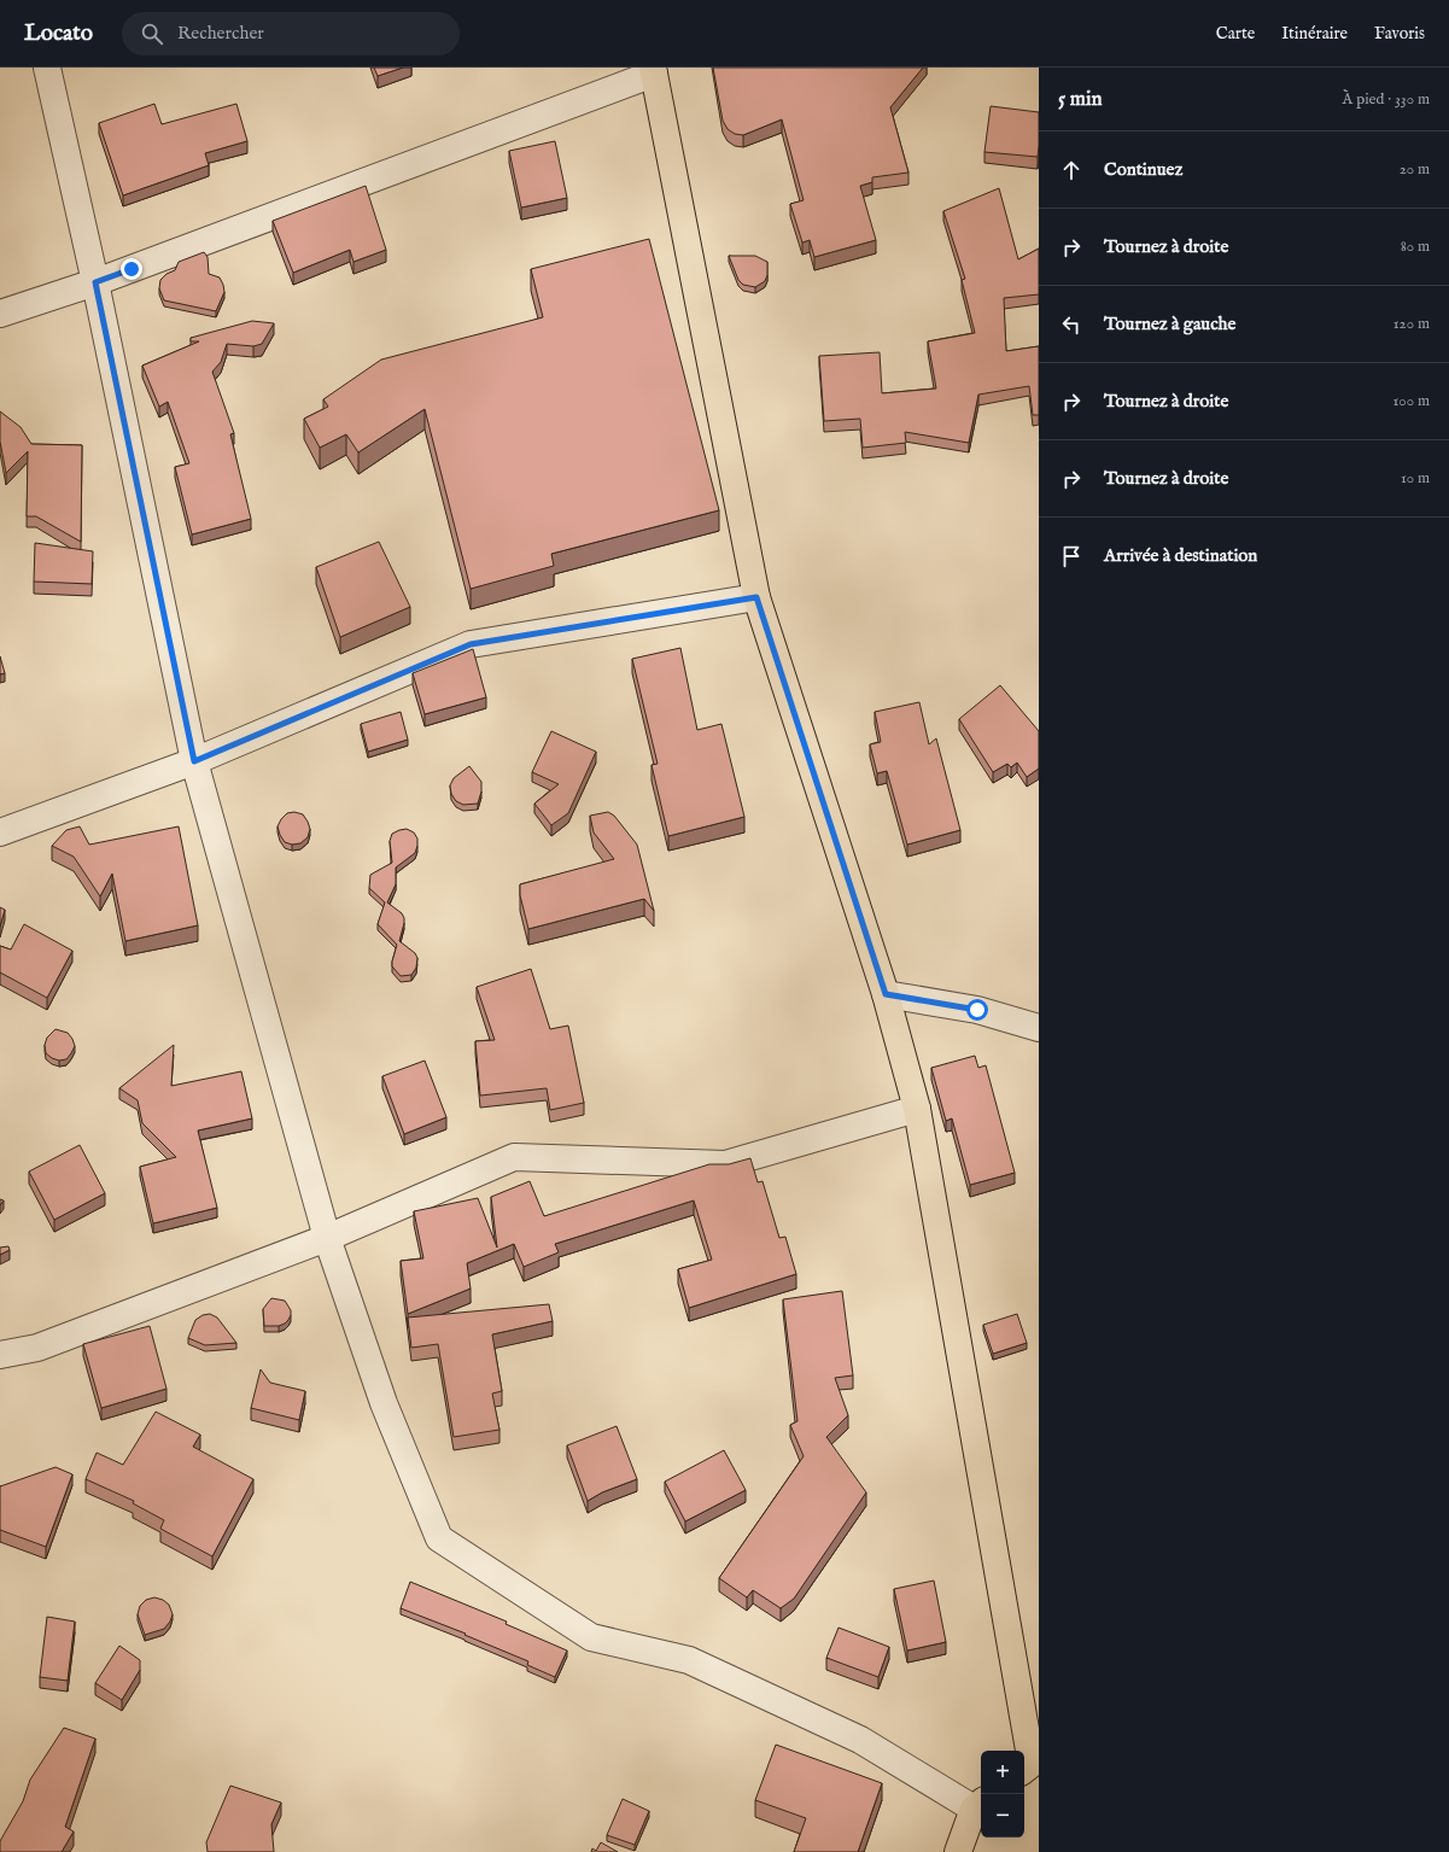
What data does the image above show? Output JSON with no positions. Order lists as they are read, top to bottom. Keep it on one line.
{"page":{"header":"Locato","search":"Rechercher","nav":["Carte","Itinéraire","Favoris"],"heading":["5 min","À pied · 330 m"],"list":[["Continuez","20 m"],["Tournez à droite","80 m"],["Tournez à gauche","120 m"],["Tournez à droite","100 m"],["Tournez à droite","10 m"],"Arrivée à destination"],"map_buttons":["+","−"]}}
